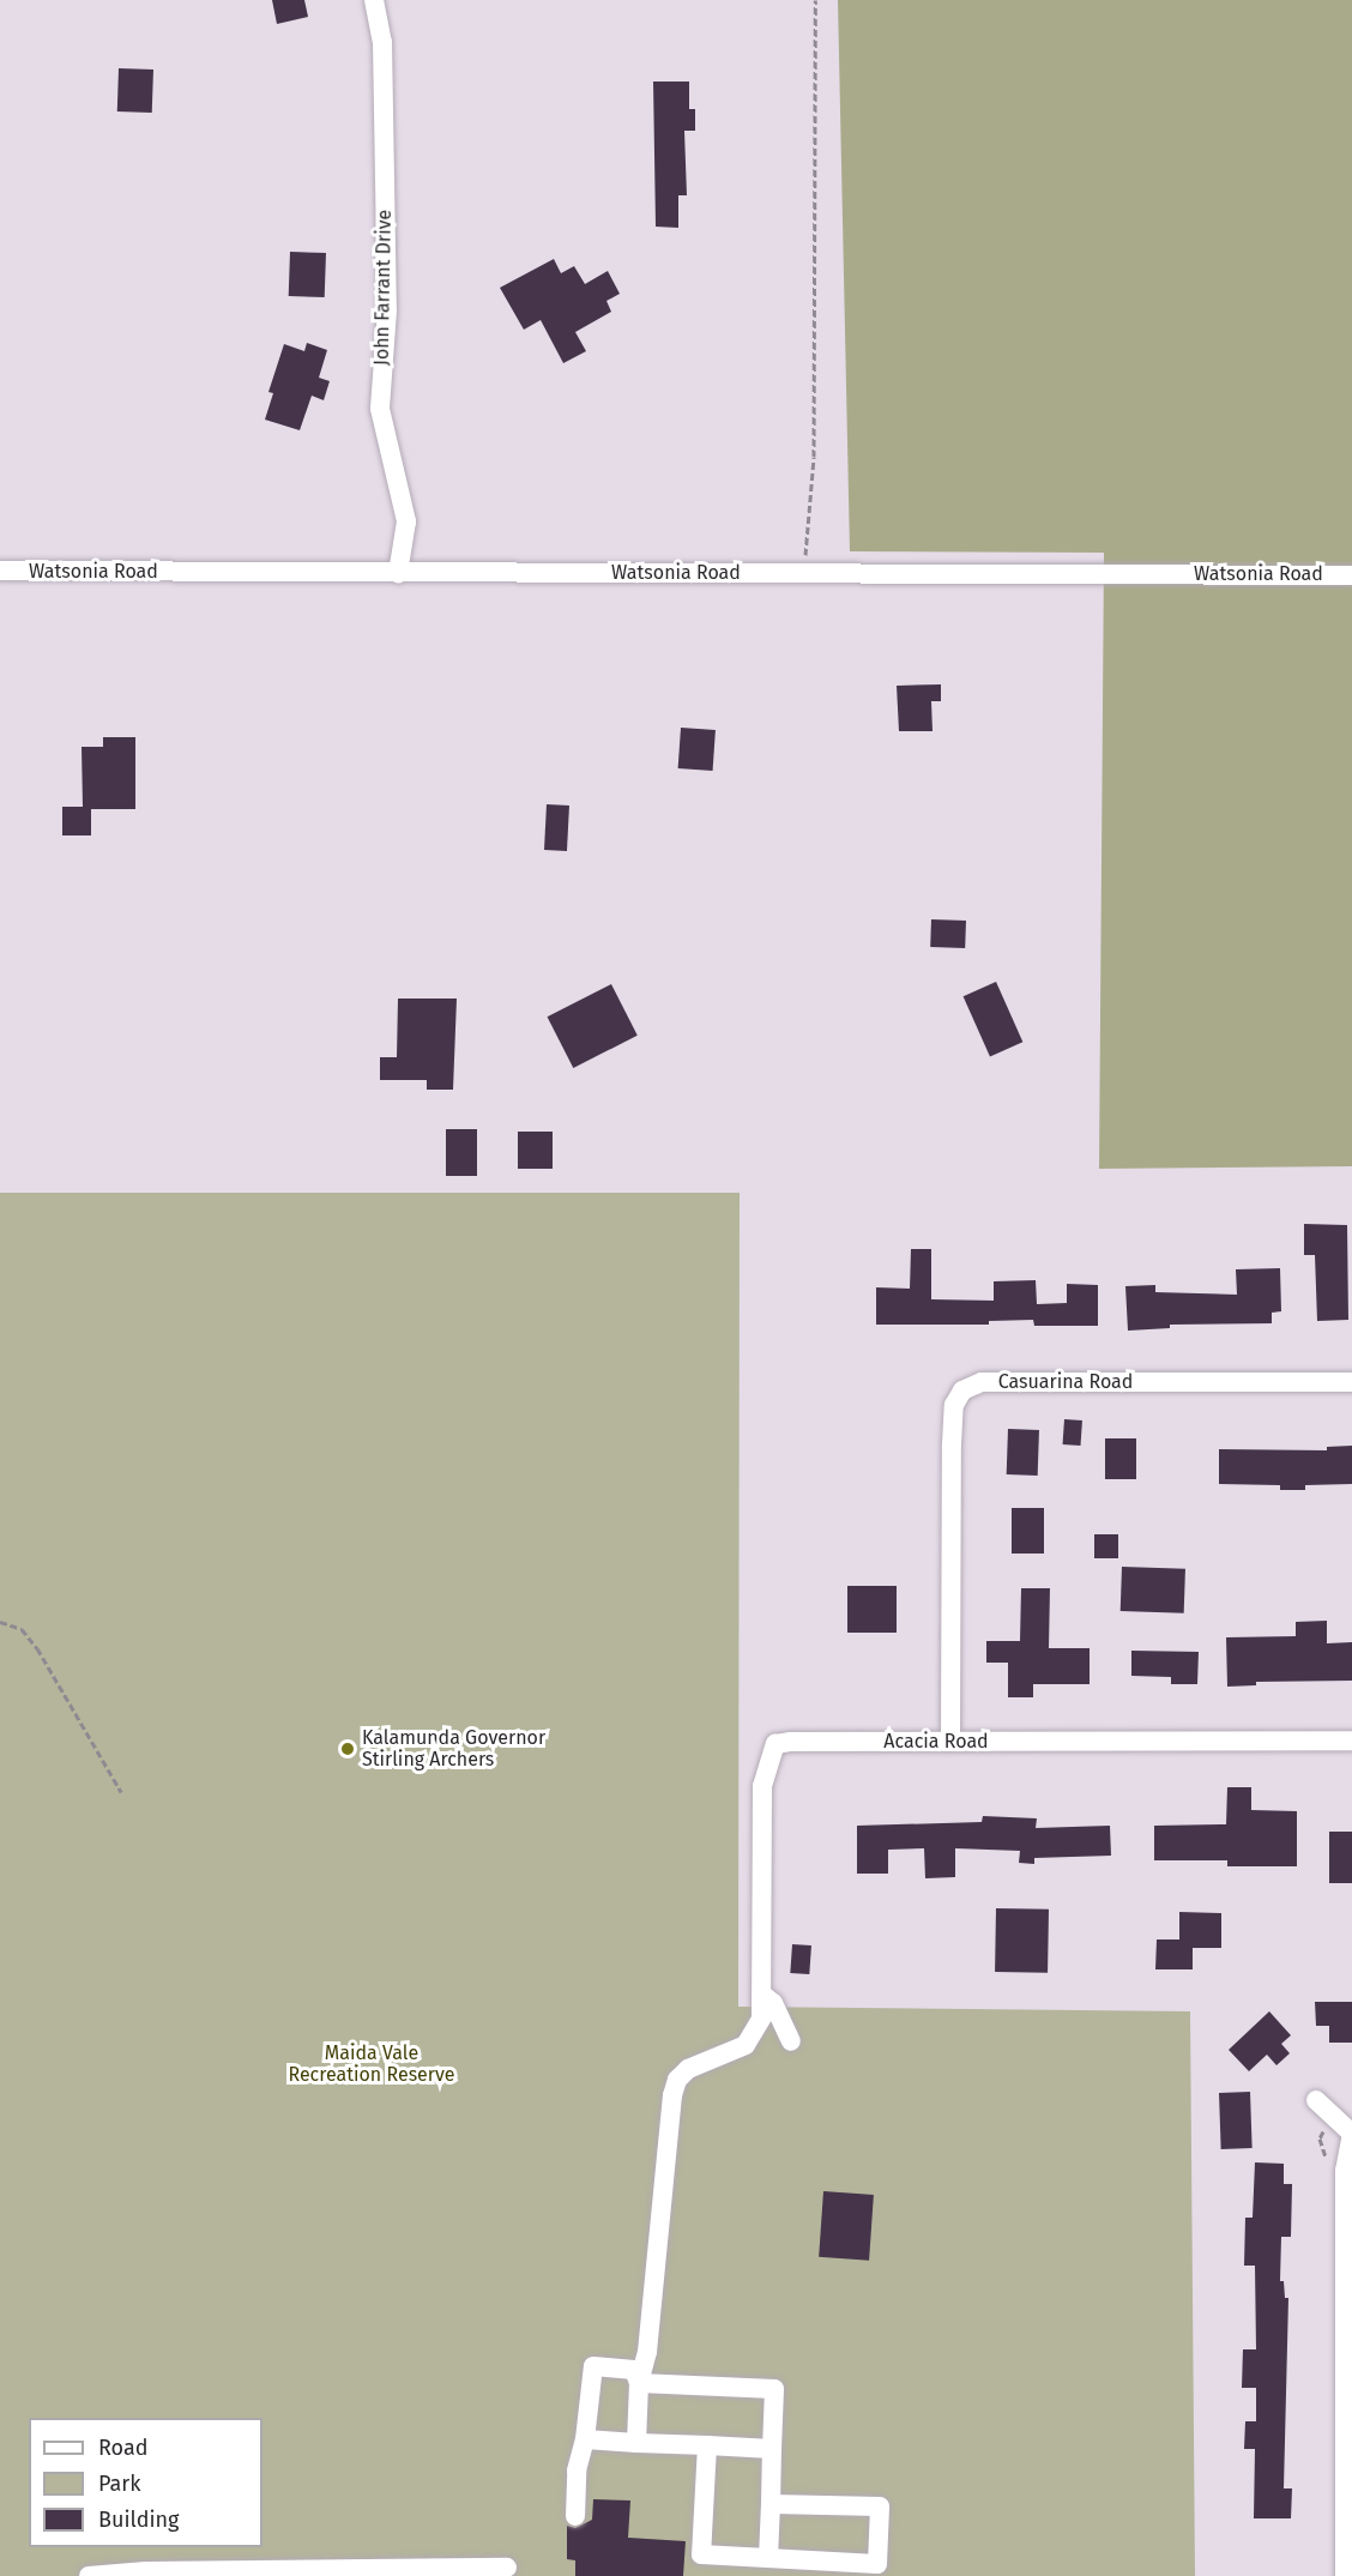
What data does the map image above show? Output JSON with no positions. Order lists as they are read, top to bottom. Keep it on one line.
{"streets":{"street":["John Farrant Drive","Watsonia Road","Casuarina Road","Acacia Road"]},"crossings":[["John Farrant Drive","Watsonia Road"],["Casuarina Road","Acacia Road"]],"parks":["Maida Vale Recreation Reserve"],"places":["Kalamunda Governor Stirling Archers"],"legend":["Road","Park","Building"]}
